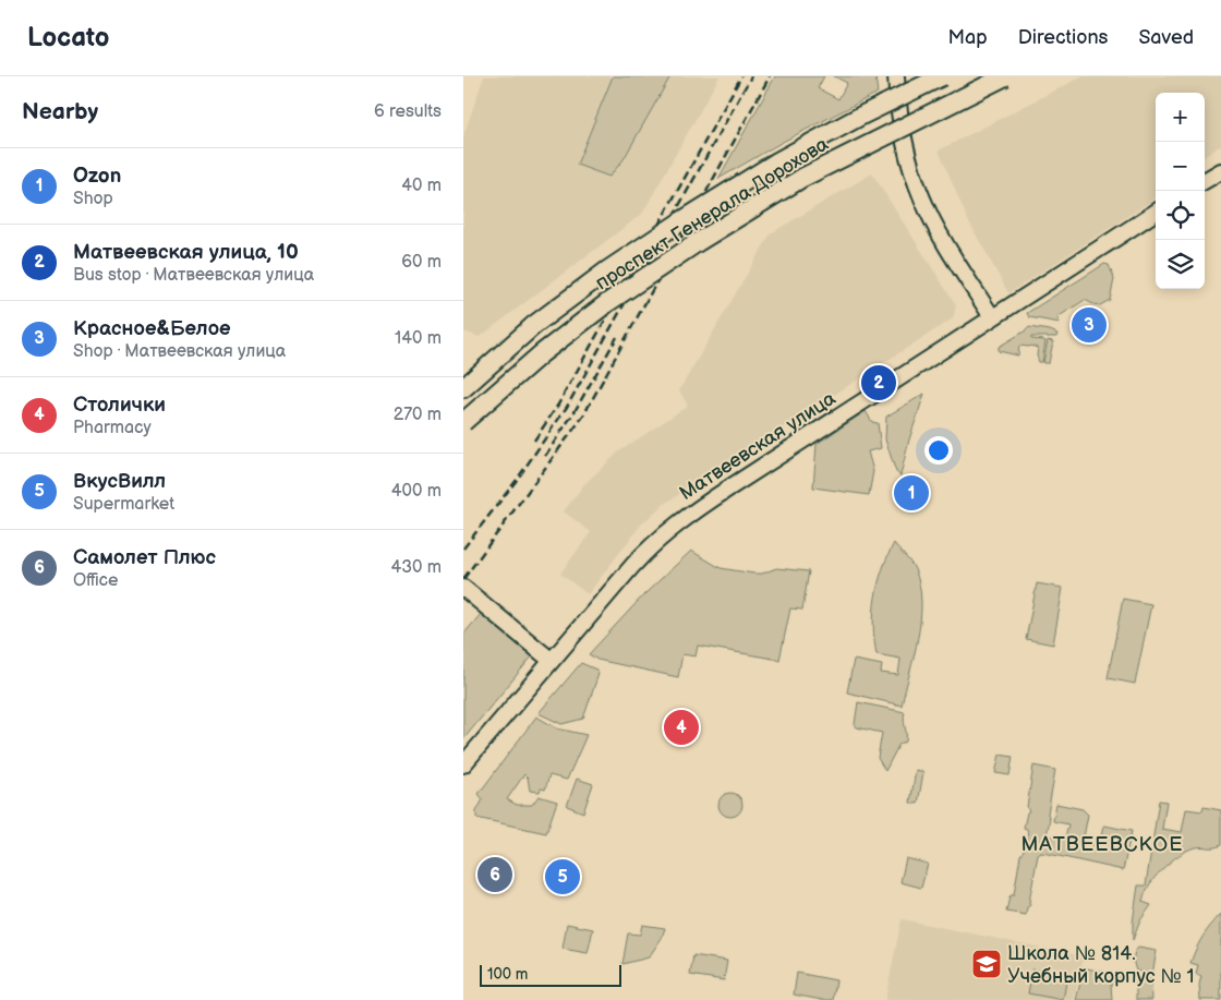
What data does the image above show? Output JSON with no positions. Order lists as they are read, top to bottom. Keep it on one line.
{"streets":{"main road":["проспект Генерала Дорохова"],"street":["Матвеевская улица"]},"districts":["МАТВЕЕВСКОЕ"],"places":{"school or university":["Школа № 814. Учебный корпус № 1"]},"scale_bar":"100 m","page":{"header":"Locato","nav":["Map","Directions","Saved"],"heading":["Nearby","6 results"],"map_buttons":["+","−"],"list":[{"mark":"1","name":"Ozon","note":"Shop","value":"40 m"},{"mark":"2","name":"Матвеевская улица, 10","note":"Bus stop · Матвеевская улица","value":"60 m"},{"mark":"3","name":"Красное&Белое","note":"Shop · Матвеевская улица","value":"140 m"},{"mark":"4","name":"Столички","note":"Pharmacy","value":"270 m"},{"mark":"5","name":"ВкусВилл","note":"Supermarket","value":"400 m"},{"mark":"6","name":"Самолет Плюс","note":"Office","value":"430 m"}],"pins":["3","2","1","4","6","5"],"scale":"100 m"}}
